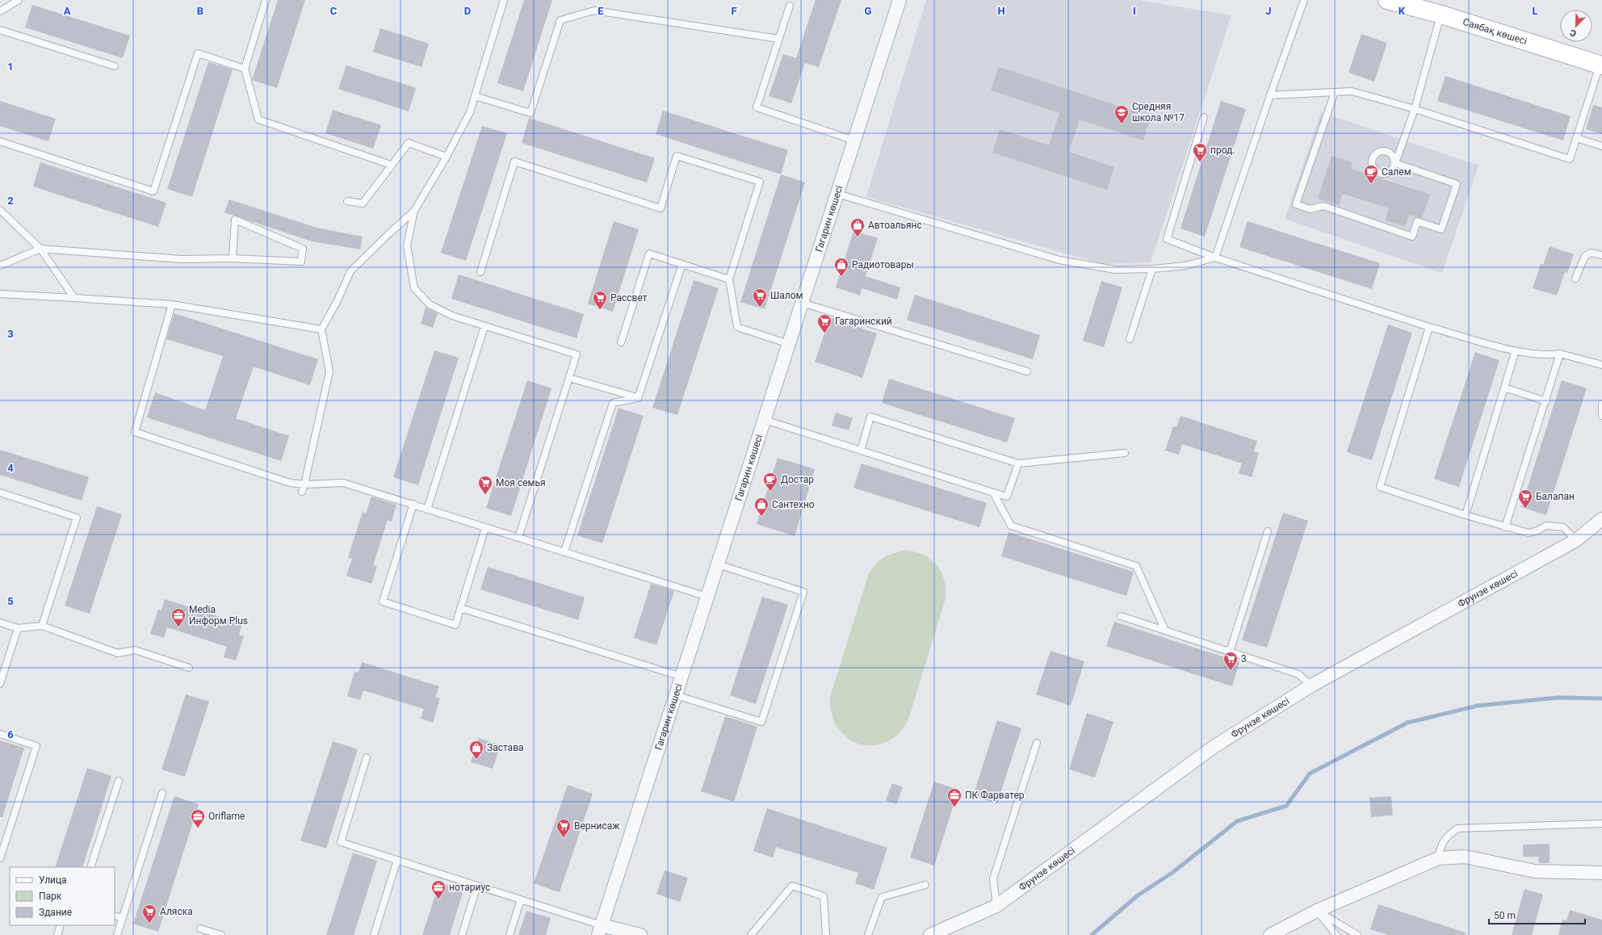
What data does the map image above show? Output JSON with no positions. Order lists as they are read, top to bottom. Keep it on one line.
{"streets":{"street":["Саябақ көшесі","Гагарин көшесі","Фрунзе көшесі"]},"places":{"school or university":["Средняя школа №17"],"supermarket":["прод.","Шалом","Рассвет","Гагаринский","Моя семья","Балапан","3","Вернисаж","Аляска"],"cafe":["Салем","Достар"],"shop":["Автоальянс","Радиотовары","Сантехно","Застава"],"office":["Media Информ Plus","ПК Фарватер","Oriflame","нотариус"]},"legend":["Улица","Парк","Здание"],"scale_bar":"50 m","north":"bottom left","grid":{"columns":["A","B","C","D","E","F","G","H","I","J","K","L"],"rows":["1","2","3","4","5","6"]}}
